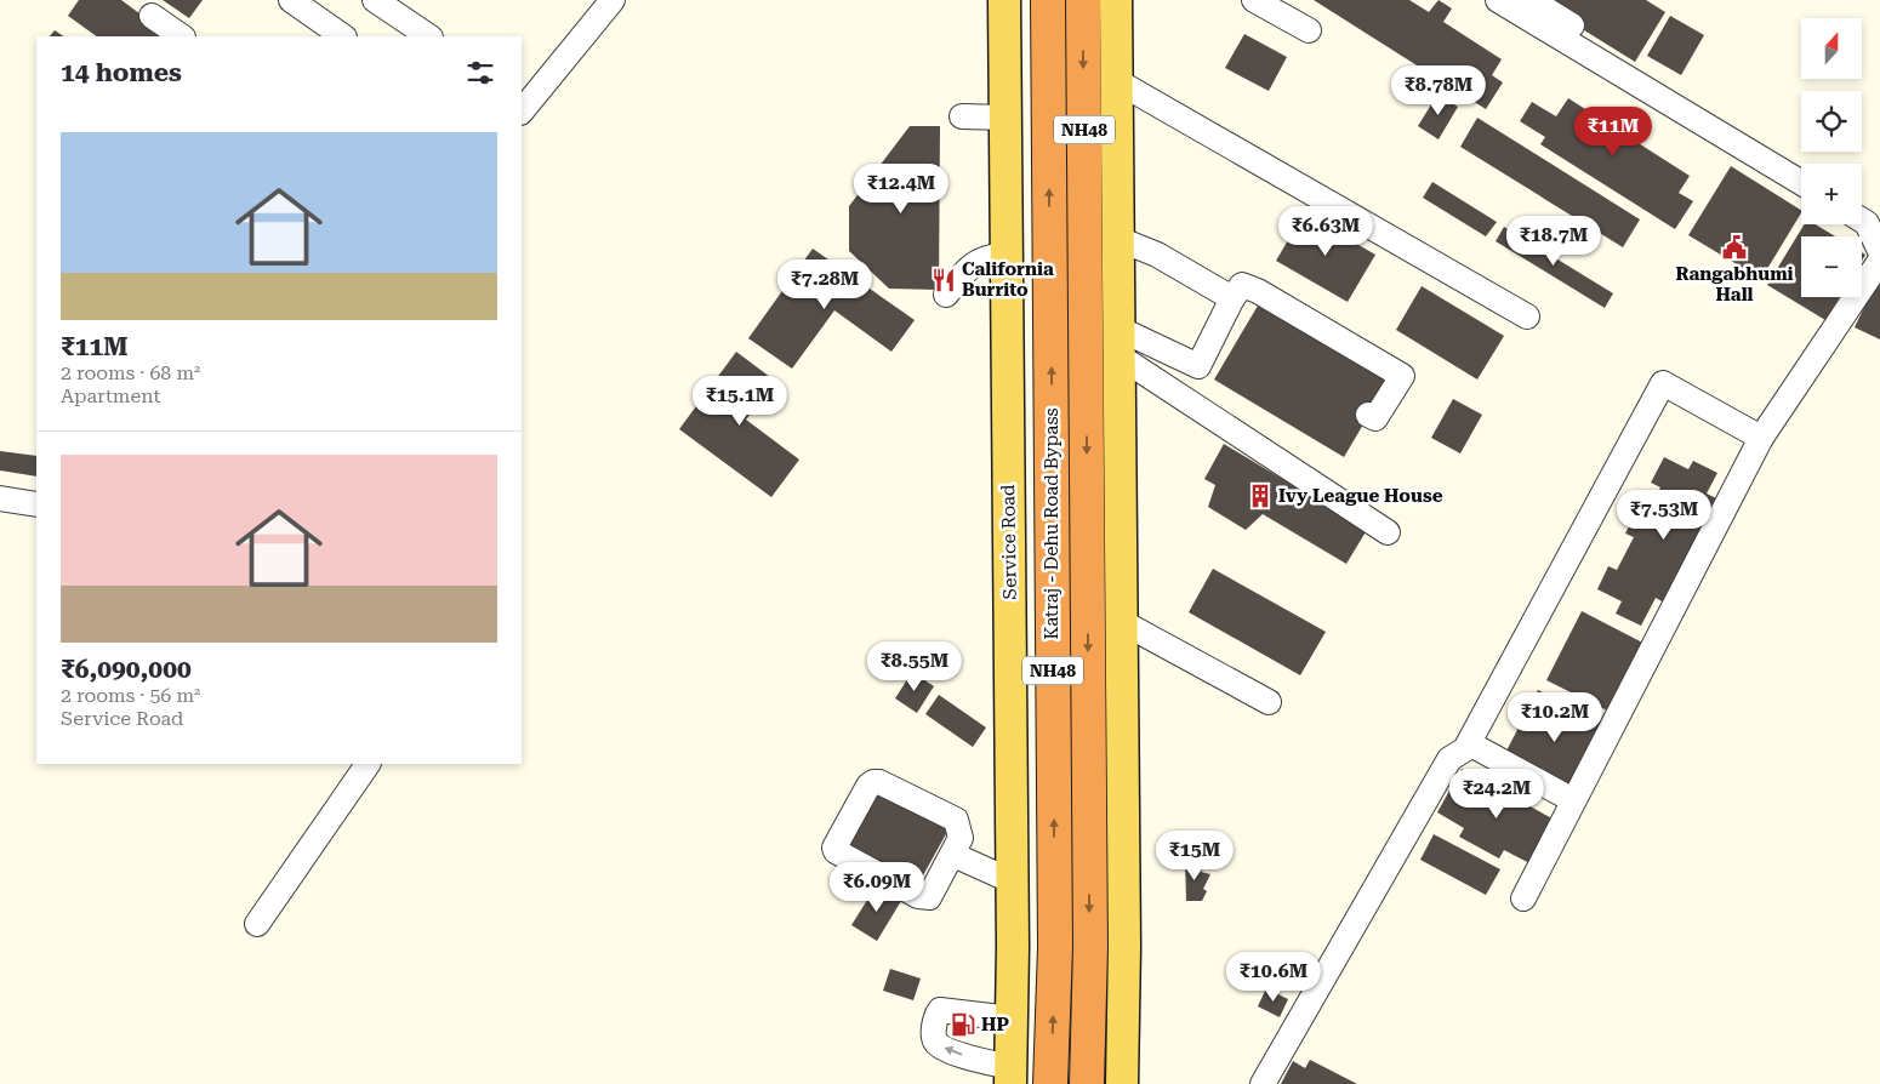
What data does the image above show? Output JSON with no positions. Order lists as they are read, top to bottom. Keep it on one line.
{"streets":{"highway":["NH48","Katraj - Dehu Road Bypass"],"main road":["Service Road"]},"places":{"public building":["Rangabhumi Hall"],"restaurant":["California Burrito"],"building":["Ivy League House"],"fuel station":["HP"]},"north":"top","page":{"map_buttons":["+","−"],"heading":"14 homes","price":["₹8.78M","₹11M","₹12.4M","₹6.63M","₹18.7M","₹7.28M","₹15.1M","₹7.53M","₹8.55M","₹10.2M","₹24.2M","₹15M","₹6.09M","₹10.6M"],"list":[{"name":"₹11M","note":"2 rooms · 68 m² · Apartment"},{"name":"₹6,090,000","note":"2 rooms · 56 m² · Service Road"}]}}
